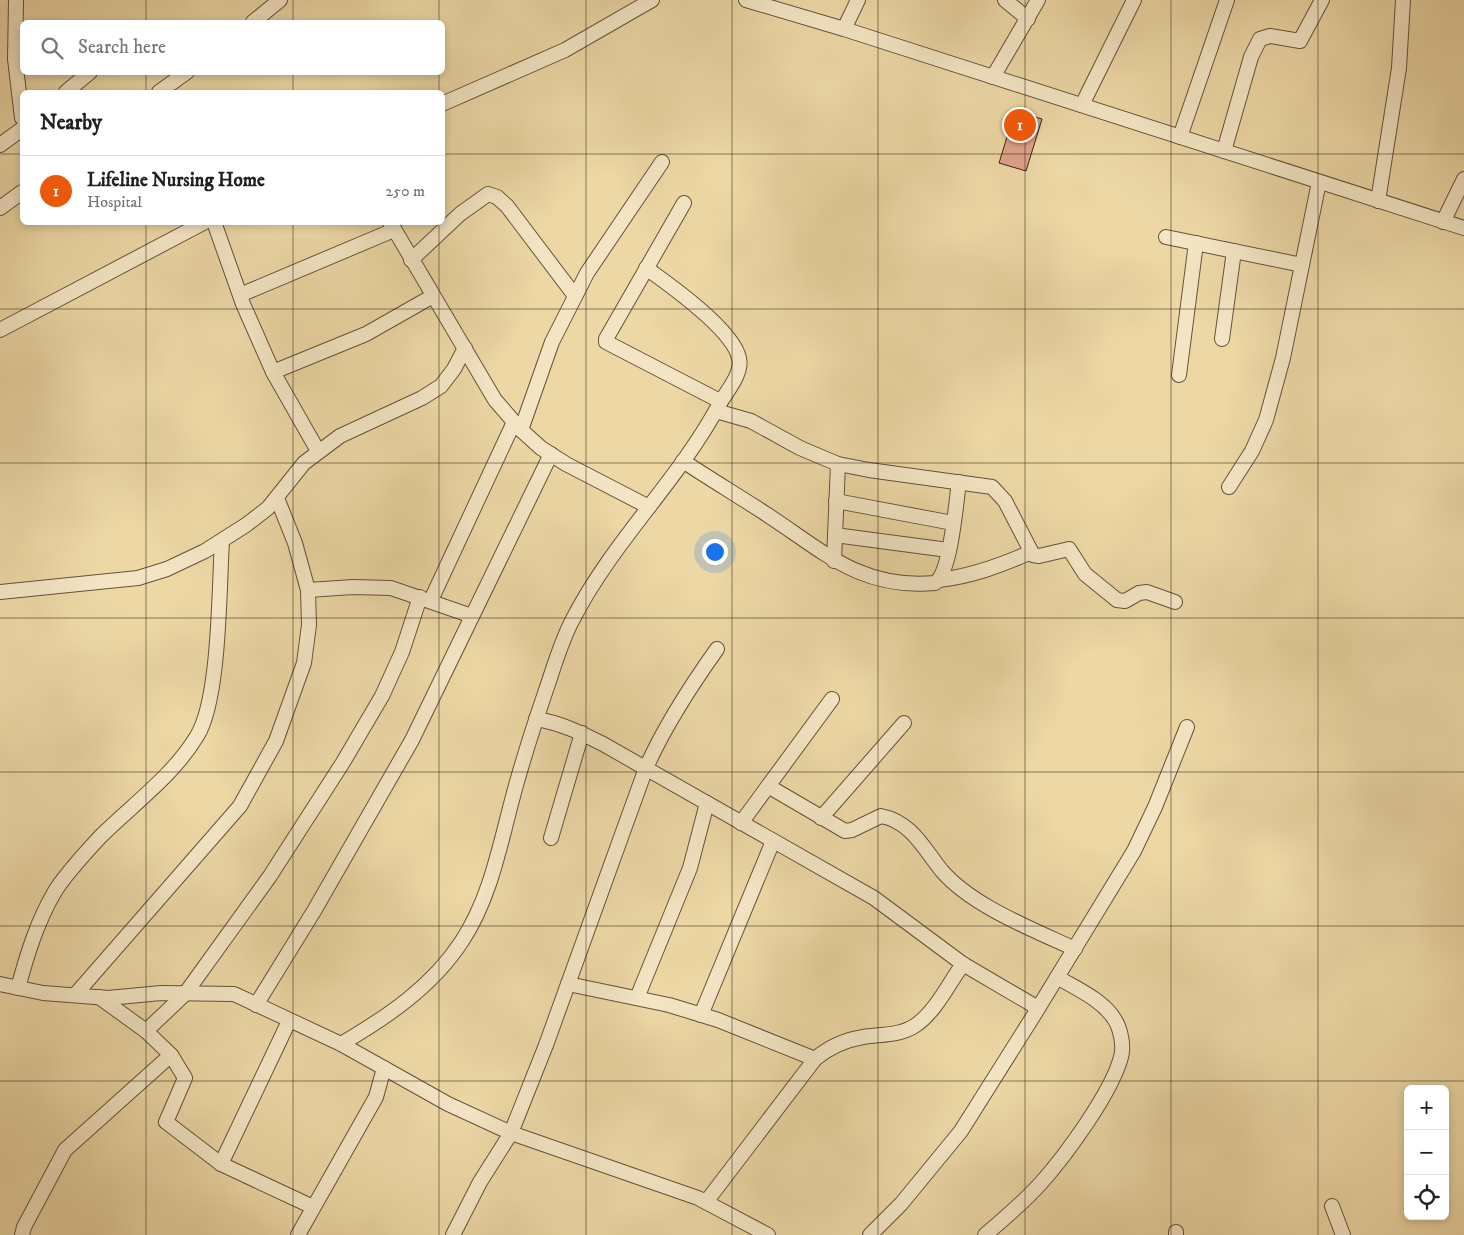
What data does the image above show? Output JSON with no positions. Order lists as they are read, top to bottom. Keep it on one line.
{"page":{"search":"Search here","heading":"Nearby","pins":"1","list":[{"mark":"1","name":"Lifeline Nursing Home","note":"Hospital","value":"250 m"}],"map_buttons":["+","−"]}}
